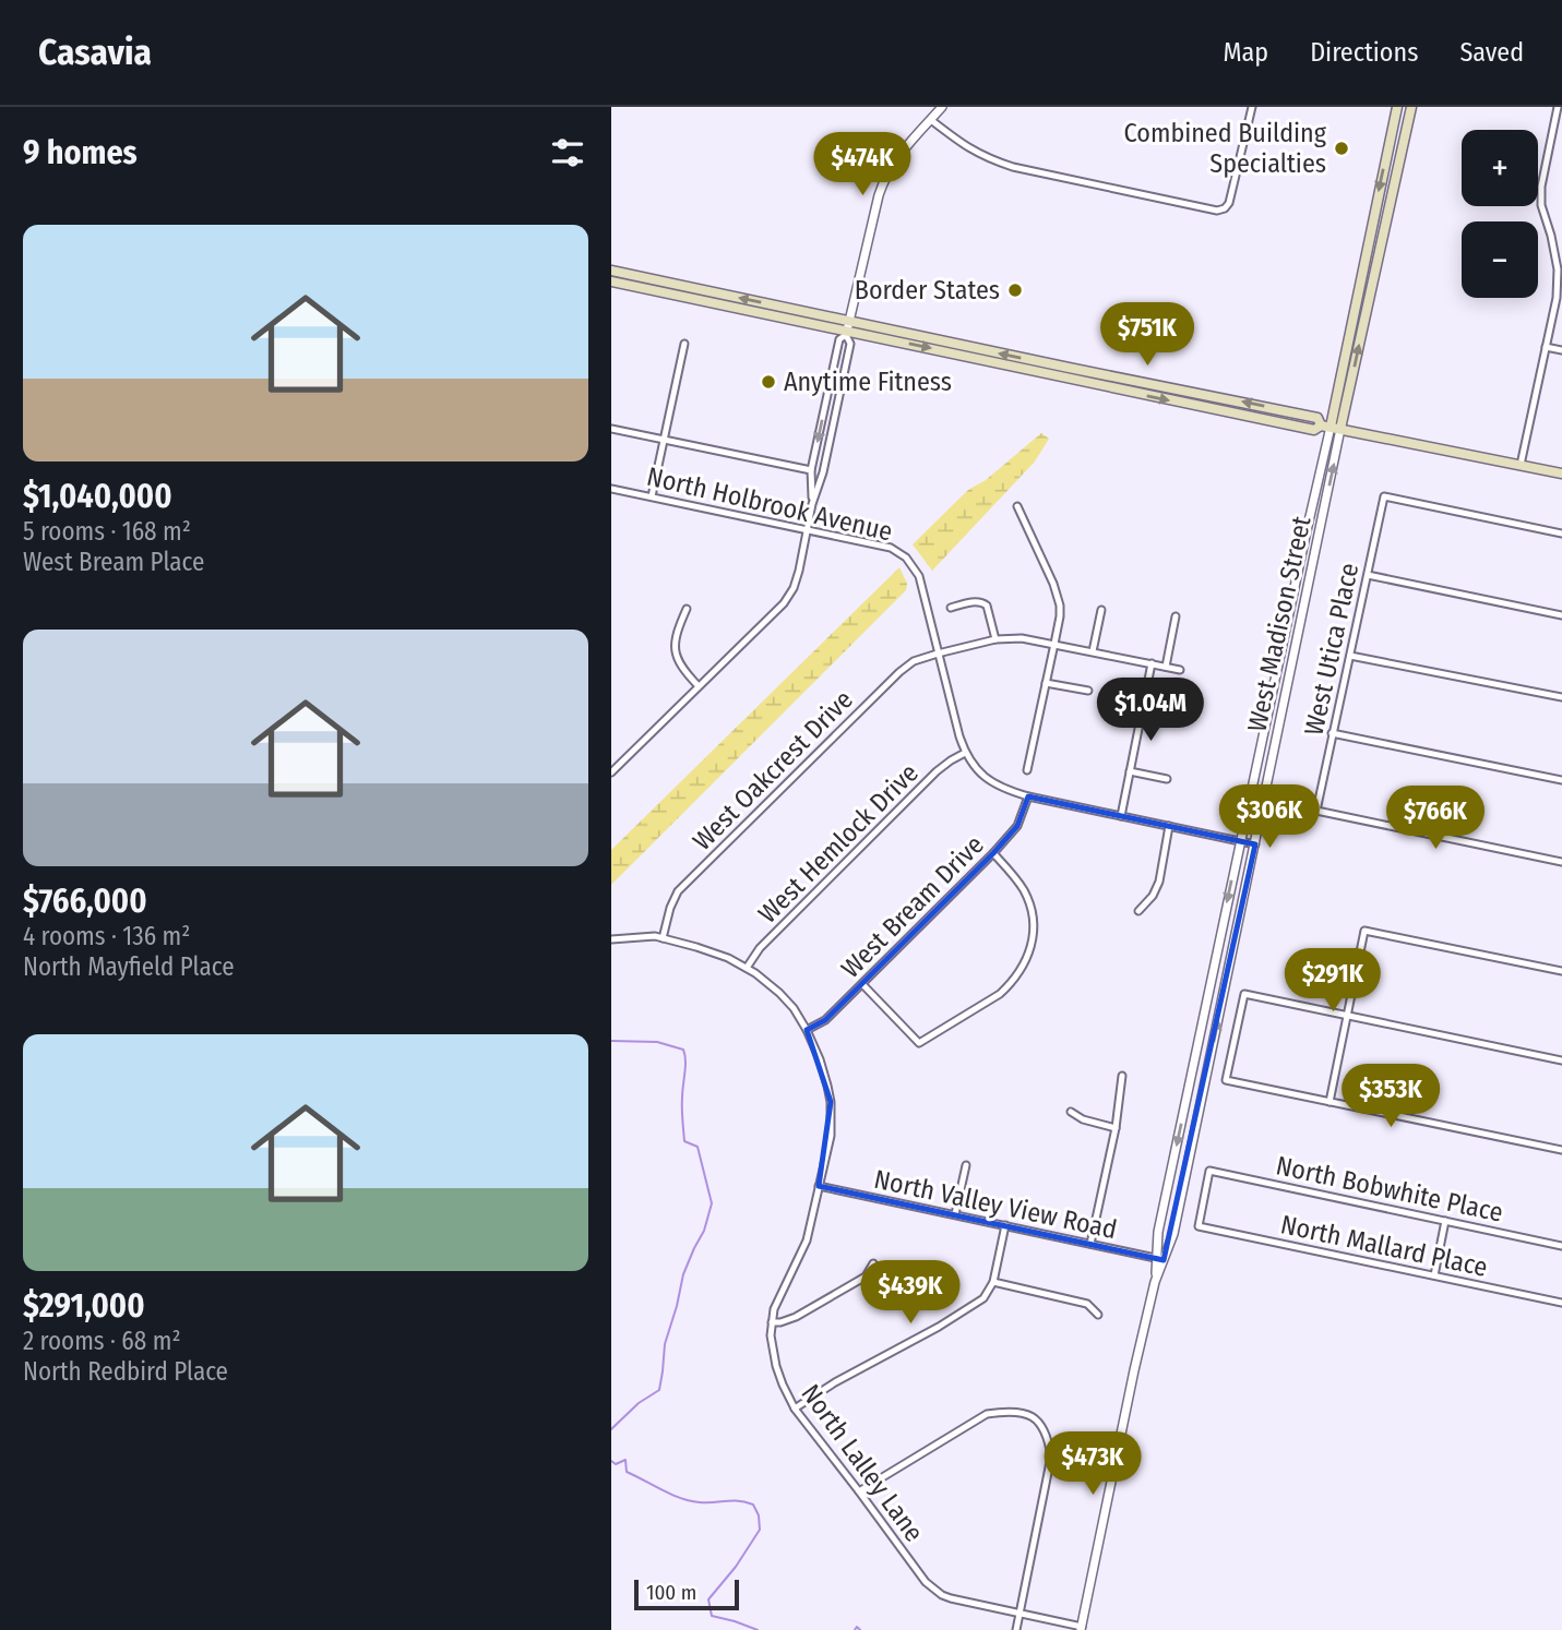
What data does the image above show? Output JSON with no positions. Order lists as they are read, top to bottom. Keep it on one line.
{"streets":{"main road":["West Madison Street"],"street":["North Holbrook Avenue","West Utica Place","West Oakcrest Drive","West Hemlock Drive","West Bream Drive","North Bobwhite Place","North Valley View Road","North Mallard Place","North Lalley Lane"]},"crossings":[["North Holbrook Avenue","West Madison Street"],["North Holbrook Avenue","West Oakcrest Drive"],["North Holbrook Avenue","West Hemlock Drive"],["North Holbrook Avenue","West Bream Drive"],["West Madison Street","North Valley View Road"],["West Madison Street","North Lalley Lane"],["West Oakcrest Drive","North Lalley Lane"],["West Hemlock Drive","North Lalley Lane"],["West Bream Drive","North Lalley Lane"],["North Bobwhite Place","North Mallard Place"],["North Valley View Road","North Lalley Lane"]],"places":["Combined Building Specialties","Border States","Anytime Fitness"],"scale_bar":"100 m","page":{"header":"Casavia","nav":["Map","Directions","Saved"],"heading":"9 homes","map_buttons":["+","−"],"price":["$474K","$751K","$1.04M","$306K","$766K","$291K","$353K","$439K","$473K"],"list":[{"name":"$1,040,000","note":"5 rooms · 168 m² · West Bream Place"},{"name":"$766,000","note":"4 rooms · 136 m² · North Mayfield Place"},{"name":"$291,000","note":"2 rooms · 68 m² · North Redbird Place"}],"scale":"100 m"}}
